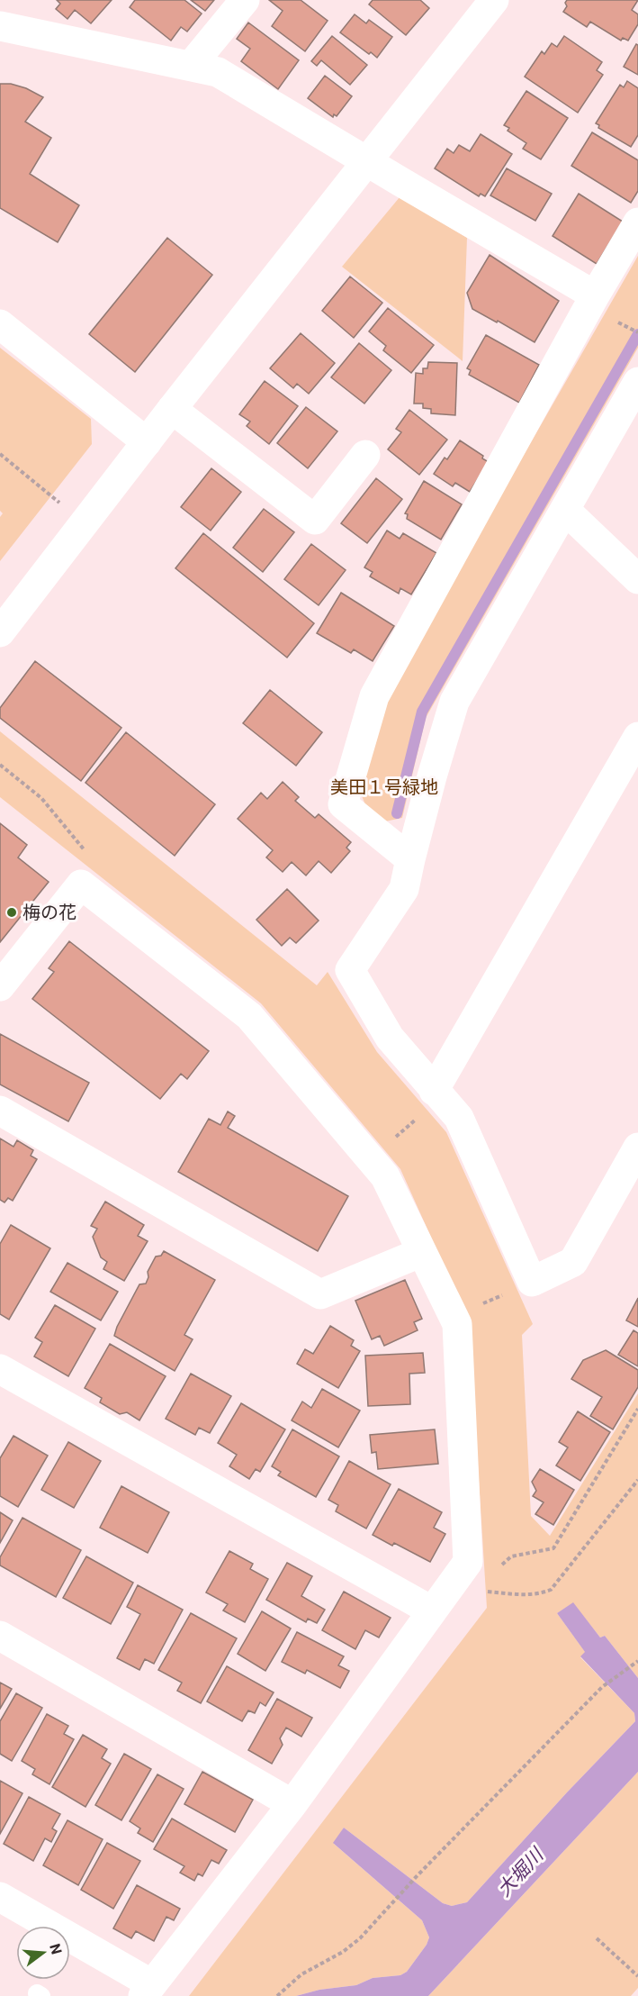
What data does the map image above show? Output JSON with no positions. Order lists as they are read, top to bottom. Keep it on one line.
{"water":["大堀川"],"parks":["美田１号緑地"],"places":["梅の花"],"north":"right"}
